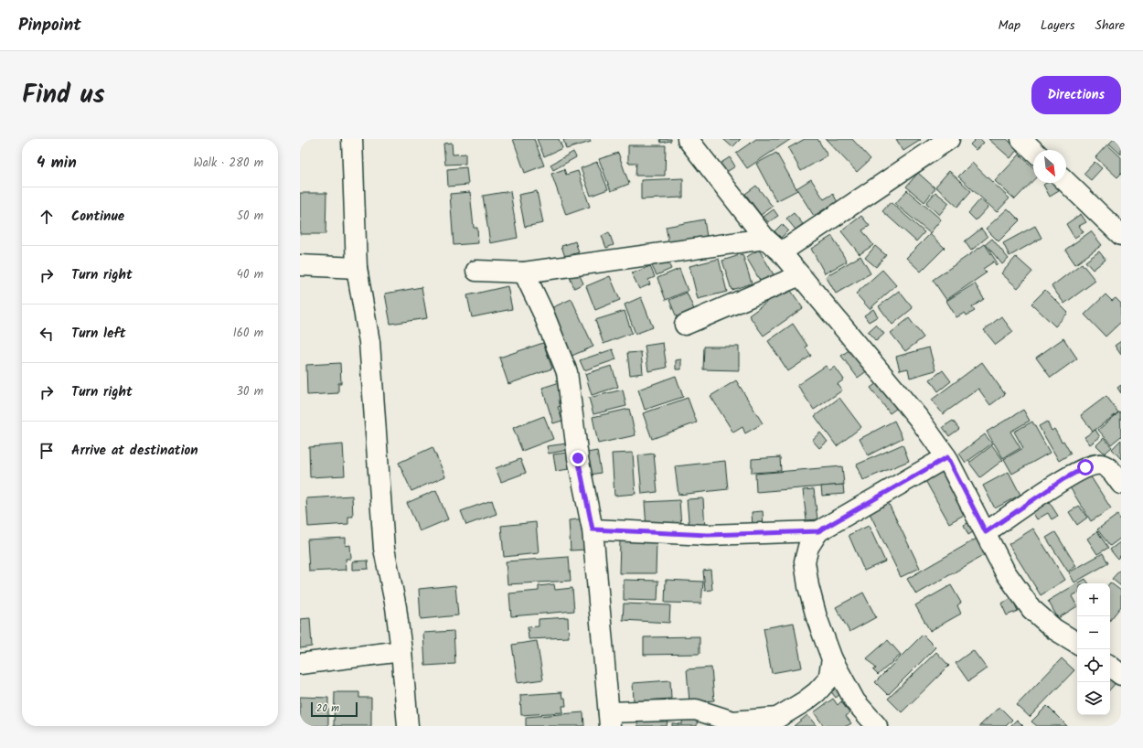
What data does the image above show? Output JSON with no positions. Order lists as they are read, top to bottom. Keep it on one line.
{"scale_bar":"20 m","north":"bottom right","page":{"header":"Pinpoint","nav":["Map","Layers","Share"],"title":"Find us","buttons":"Directions","heading":["4 min","Walk · 280 m"],"list":[["Continue","50 m"],["Turn right","40 m"],["Turn left","160 m"],["Turn right","30 m"],"Arrive at destination"],"map_buttons":["+","−"],"scale":"20 m"}}
